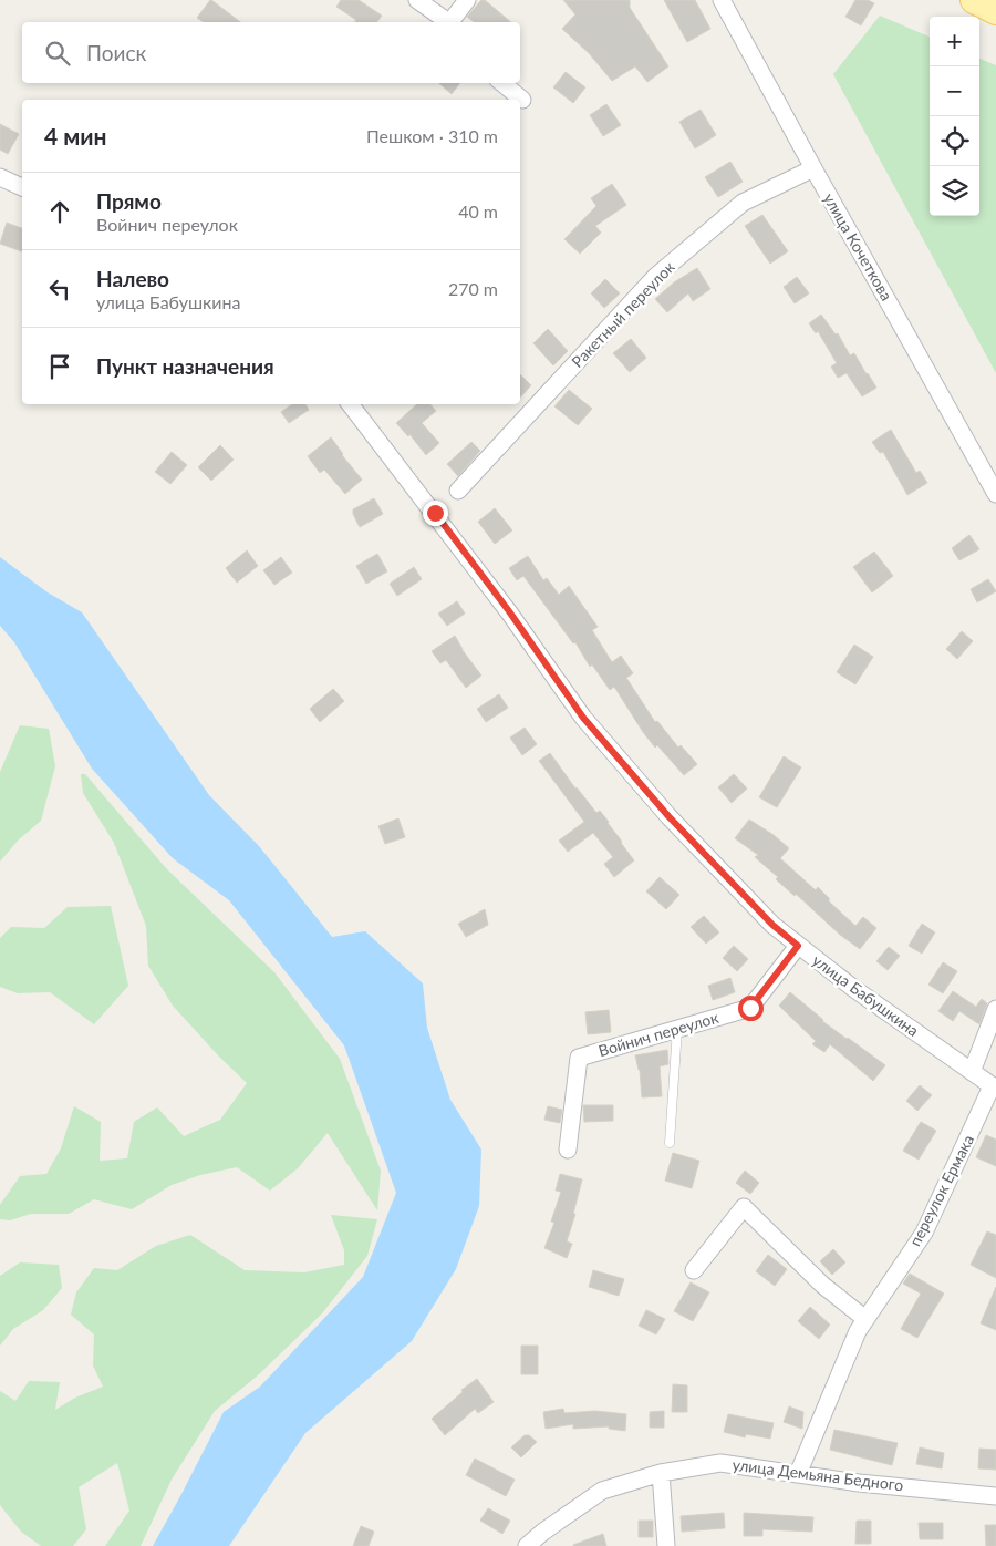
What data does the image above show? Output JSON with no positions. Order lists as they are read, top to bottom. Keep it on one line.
{"streets":{"street":["улица Кочеткова","Ракетный переулок","улица Бабушкина","Войнич переулок","переулок Ермака","улица Демьяна Бедного"]},"crossings":[["улица Кочеткова","Ракетный переулок"],["улица Бабушкина","Войнич переулок"],["улица Бабушкина","переулок Ермака"],["переулок Ермака","улица Демьяна Бедного"]],"page":{"map_buttons":["+","−"],"search":"Поиск","heading":["4 мин","Пешком · 310 m"],"list":[["Прямо","Войнич переулок","40 m"],["Налево","улица Бабушкина","270 m"],"Пункт назначения"]}}
